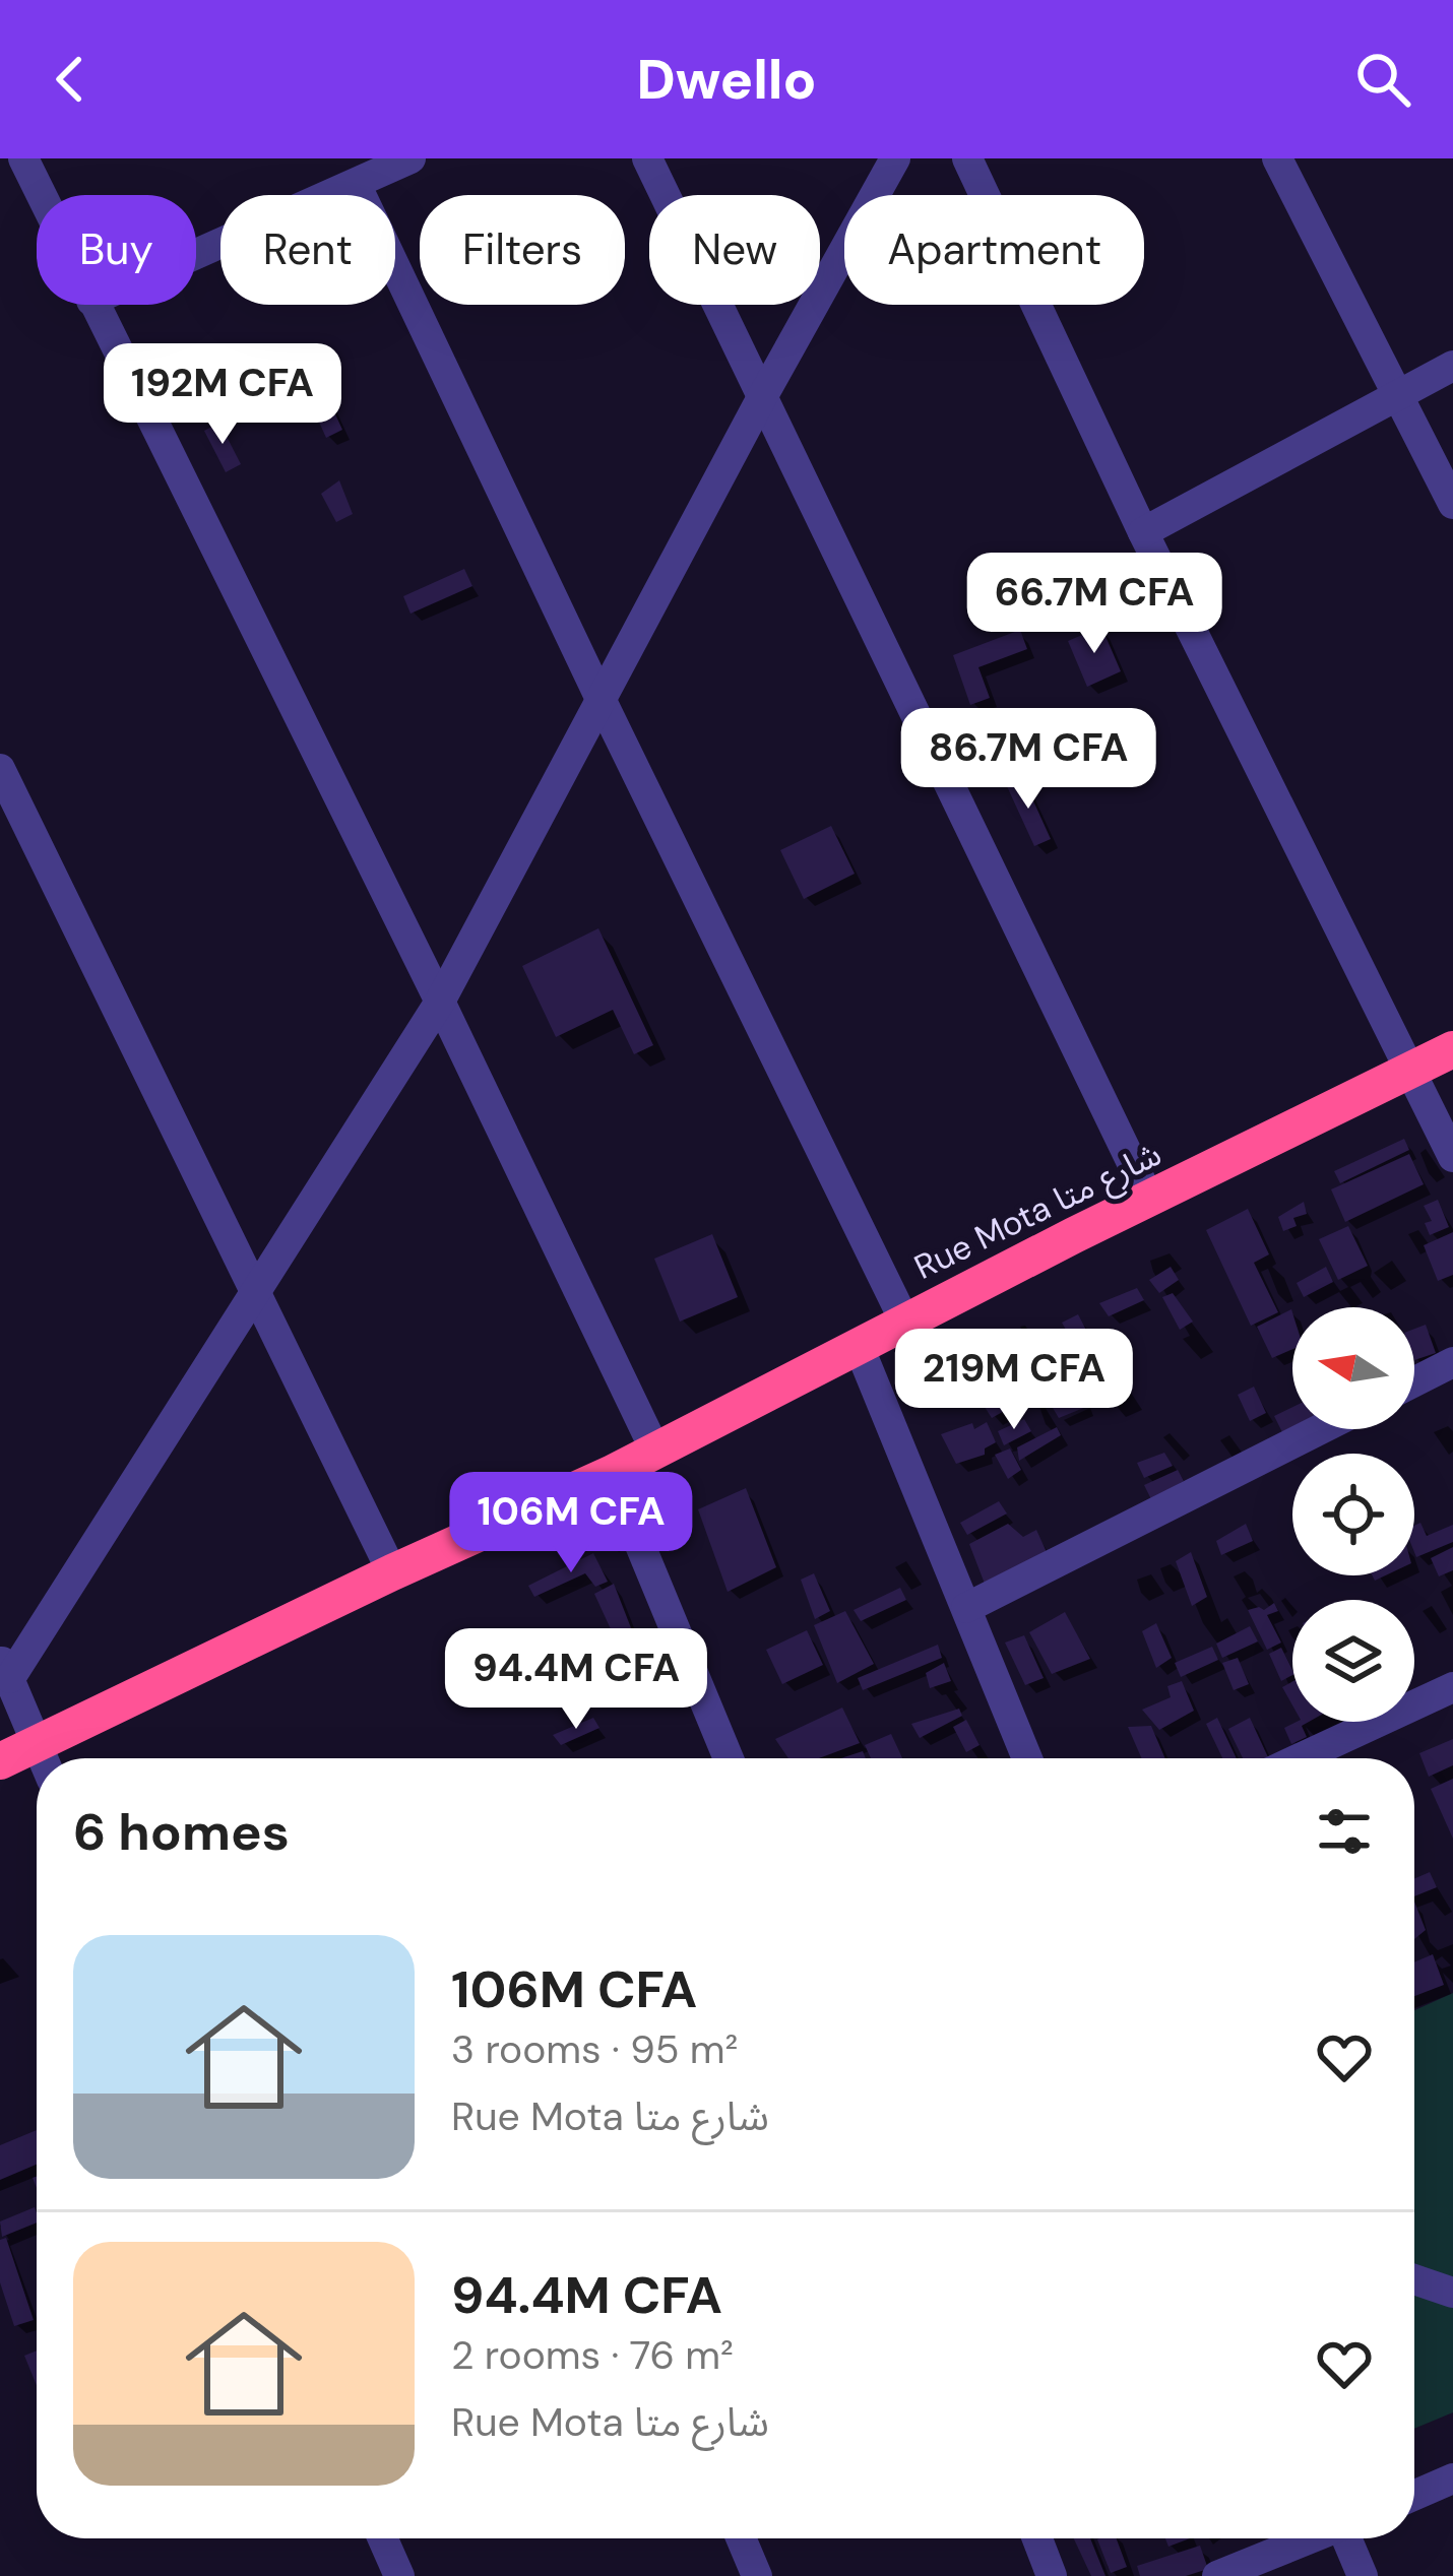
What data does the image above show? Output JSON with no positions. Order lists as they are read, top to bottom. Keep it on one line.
{"streets":{"highway":["Rue Mota شارع متا"]},"north":"left","page":{"header":"Dwello","chip":["Buy","Rent","Filters","New","Apartment"],"price":["192M CFA","66.7M CFA","86.7M CFA","219M CFA","106M CFA","94.4M CFA"],"heading":"6 homes","list":[{"name":"106M CFA","note":"3 rooms · 95 m² · Rue Mota شارع متا"},{"name":"94.4M CFA","note":"2 rooms · 76 m² · Rue Mota شارع متا"}]}}
